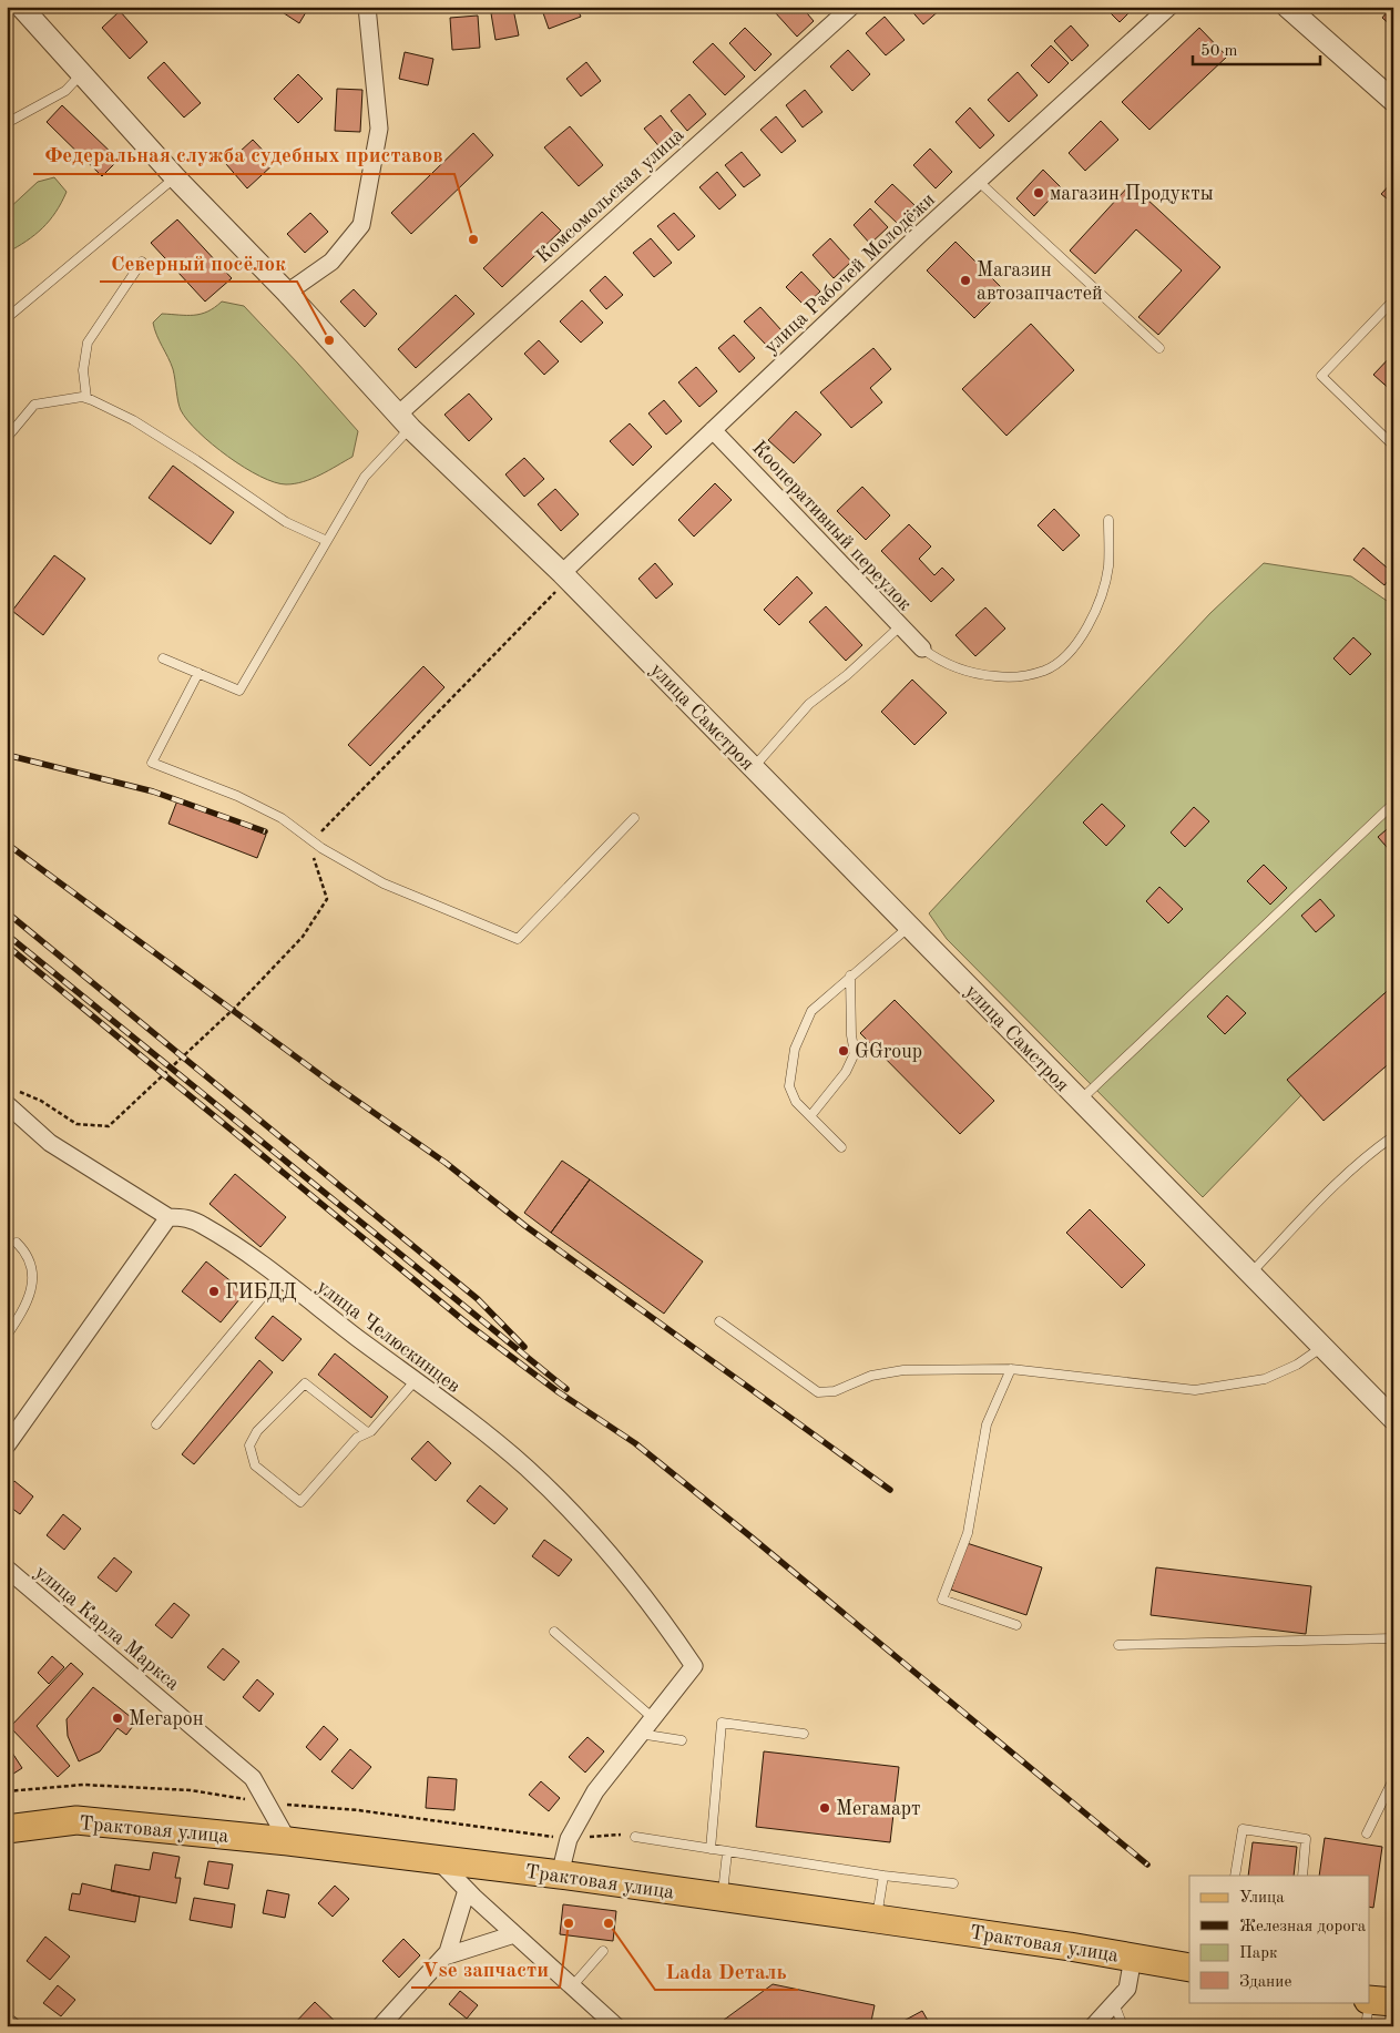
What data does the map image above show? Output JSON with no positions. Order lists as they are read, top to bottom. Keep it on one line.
{"streets":{"main road":["Трактовая улица"],"street":["Комсомольская улица","улица Рабочей Молодёжи","Кооперативный переулок","улица Самстроя","улица Челюскинцев","улица Карла Маркса"]},"crossings":[["Комсомольская улица","улица Самстроя"],["улица Рабочей Молодёжи","Кооперативный переулок"],["улица Рабочей Молодёжи","улица Самстроя"],["улица Карла Маркса","Трактовая улица"]],"places":["магазин Продукты","Федеральная служба судебных приставов","Магазин автозапчастей","Северный посёлок","GGroup","ГИБДД","Мегарон","Мегамарт","Vse запчасти","Lada Dеталь"],"legend":["Улица","Железная дорога","Парк","Здание"],"scale_bar":"50 m"}
